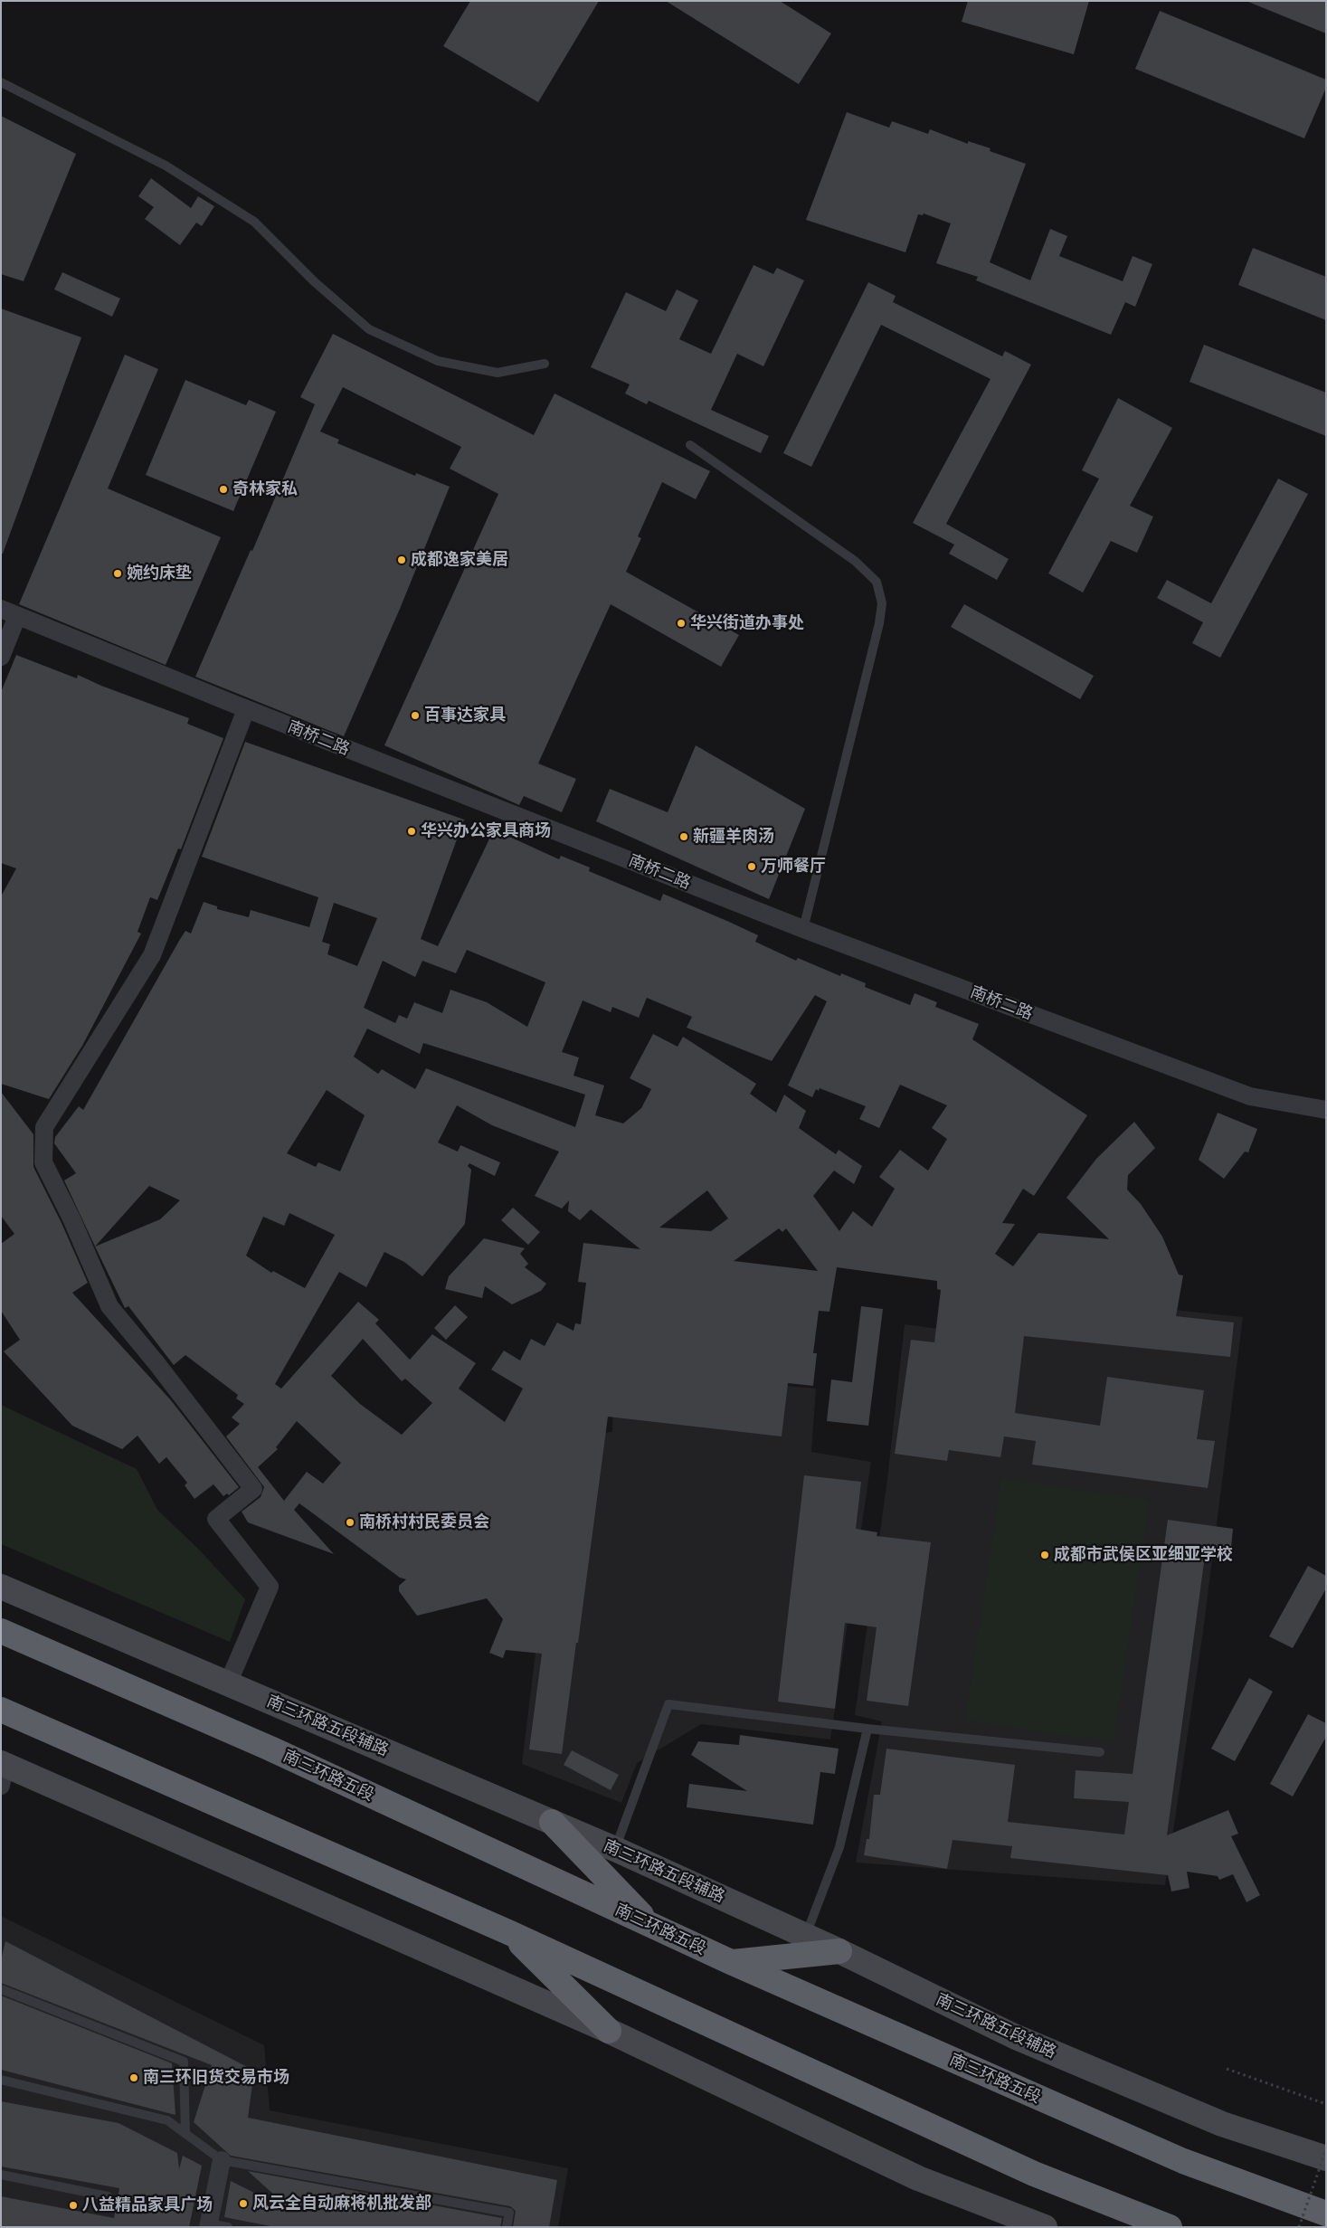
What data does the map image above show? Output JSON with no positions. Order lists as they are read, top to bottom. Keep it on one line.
{"streets":{"highway":["南三环路五段"],"main road":["南三环路五段辅路"],"street":["南桥二路"]},"places":["奇林家私","成都逸家美居","婉约床垫","华兴街道办事处","百事达家具","华兴办公家具商场","新疆羊肉汤","万师餐厅","南桥村村民委员会","成都市武侯区亚细亚学校","南三环旧货交易市场","风云全自动麻将机批发部","八益精品家具广场"]}
